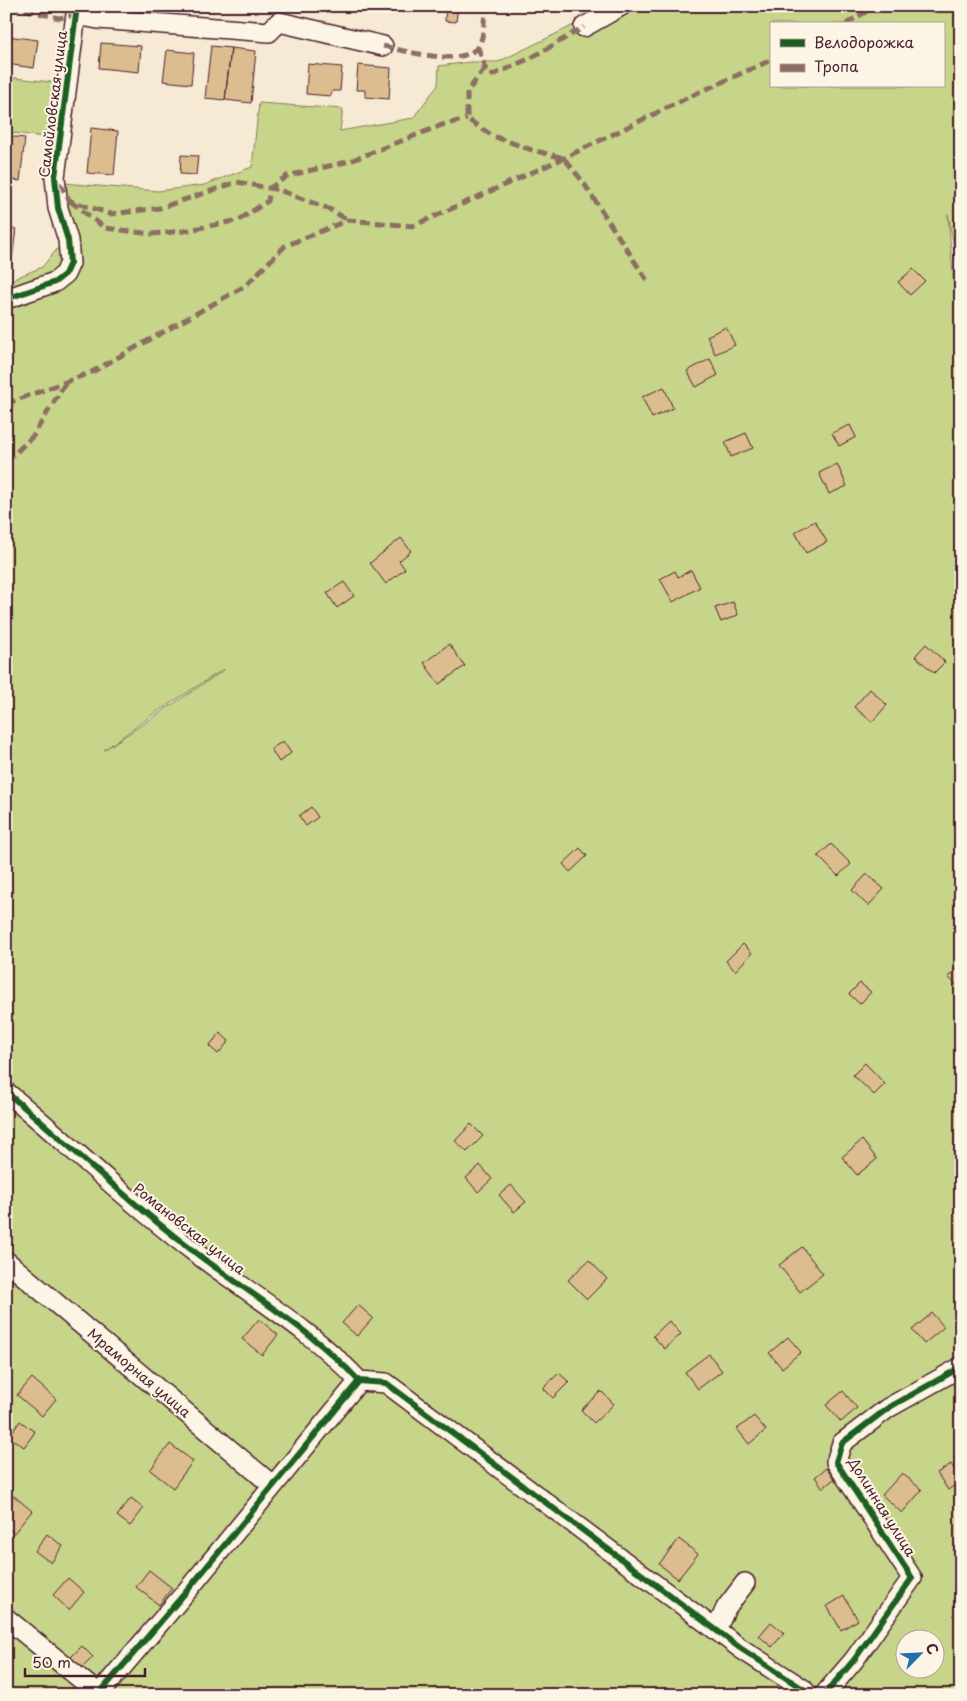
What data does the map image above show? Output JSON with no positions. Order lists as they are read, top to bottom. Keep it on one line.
{"streets":{"street":["Самойловская улица","Романовская улица","Мраморная улица","Долинная улица"]},"legend":["Велодорожка","Тропа"],"scale_bar":"50 m","north":"top right"}
